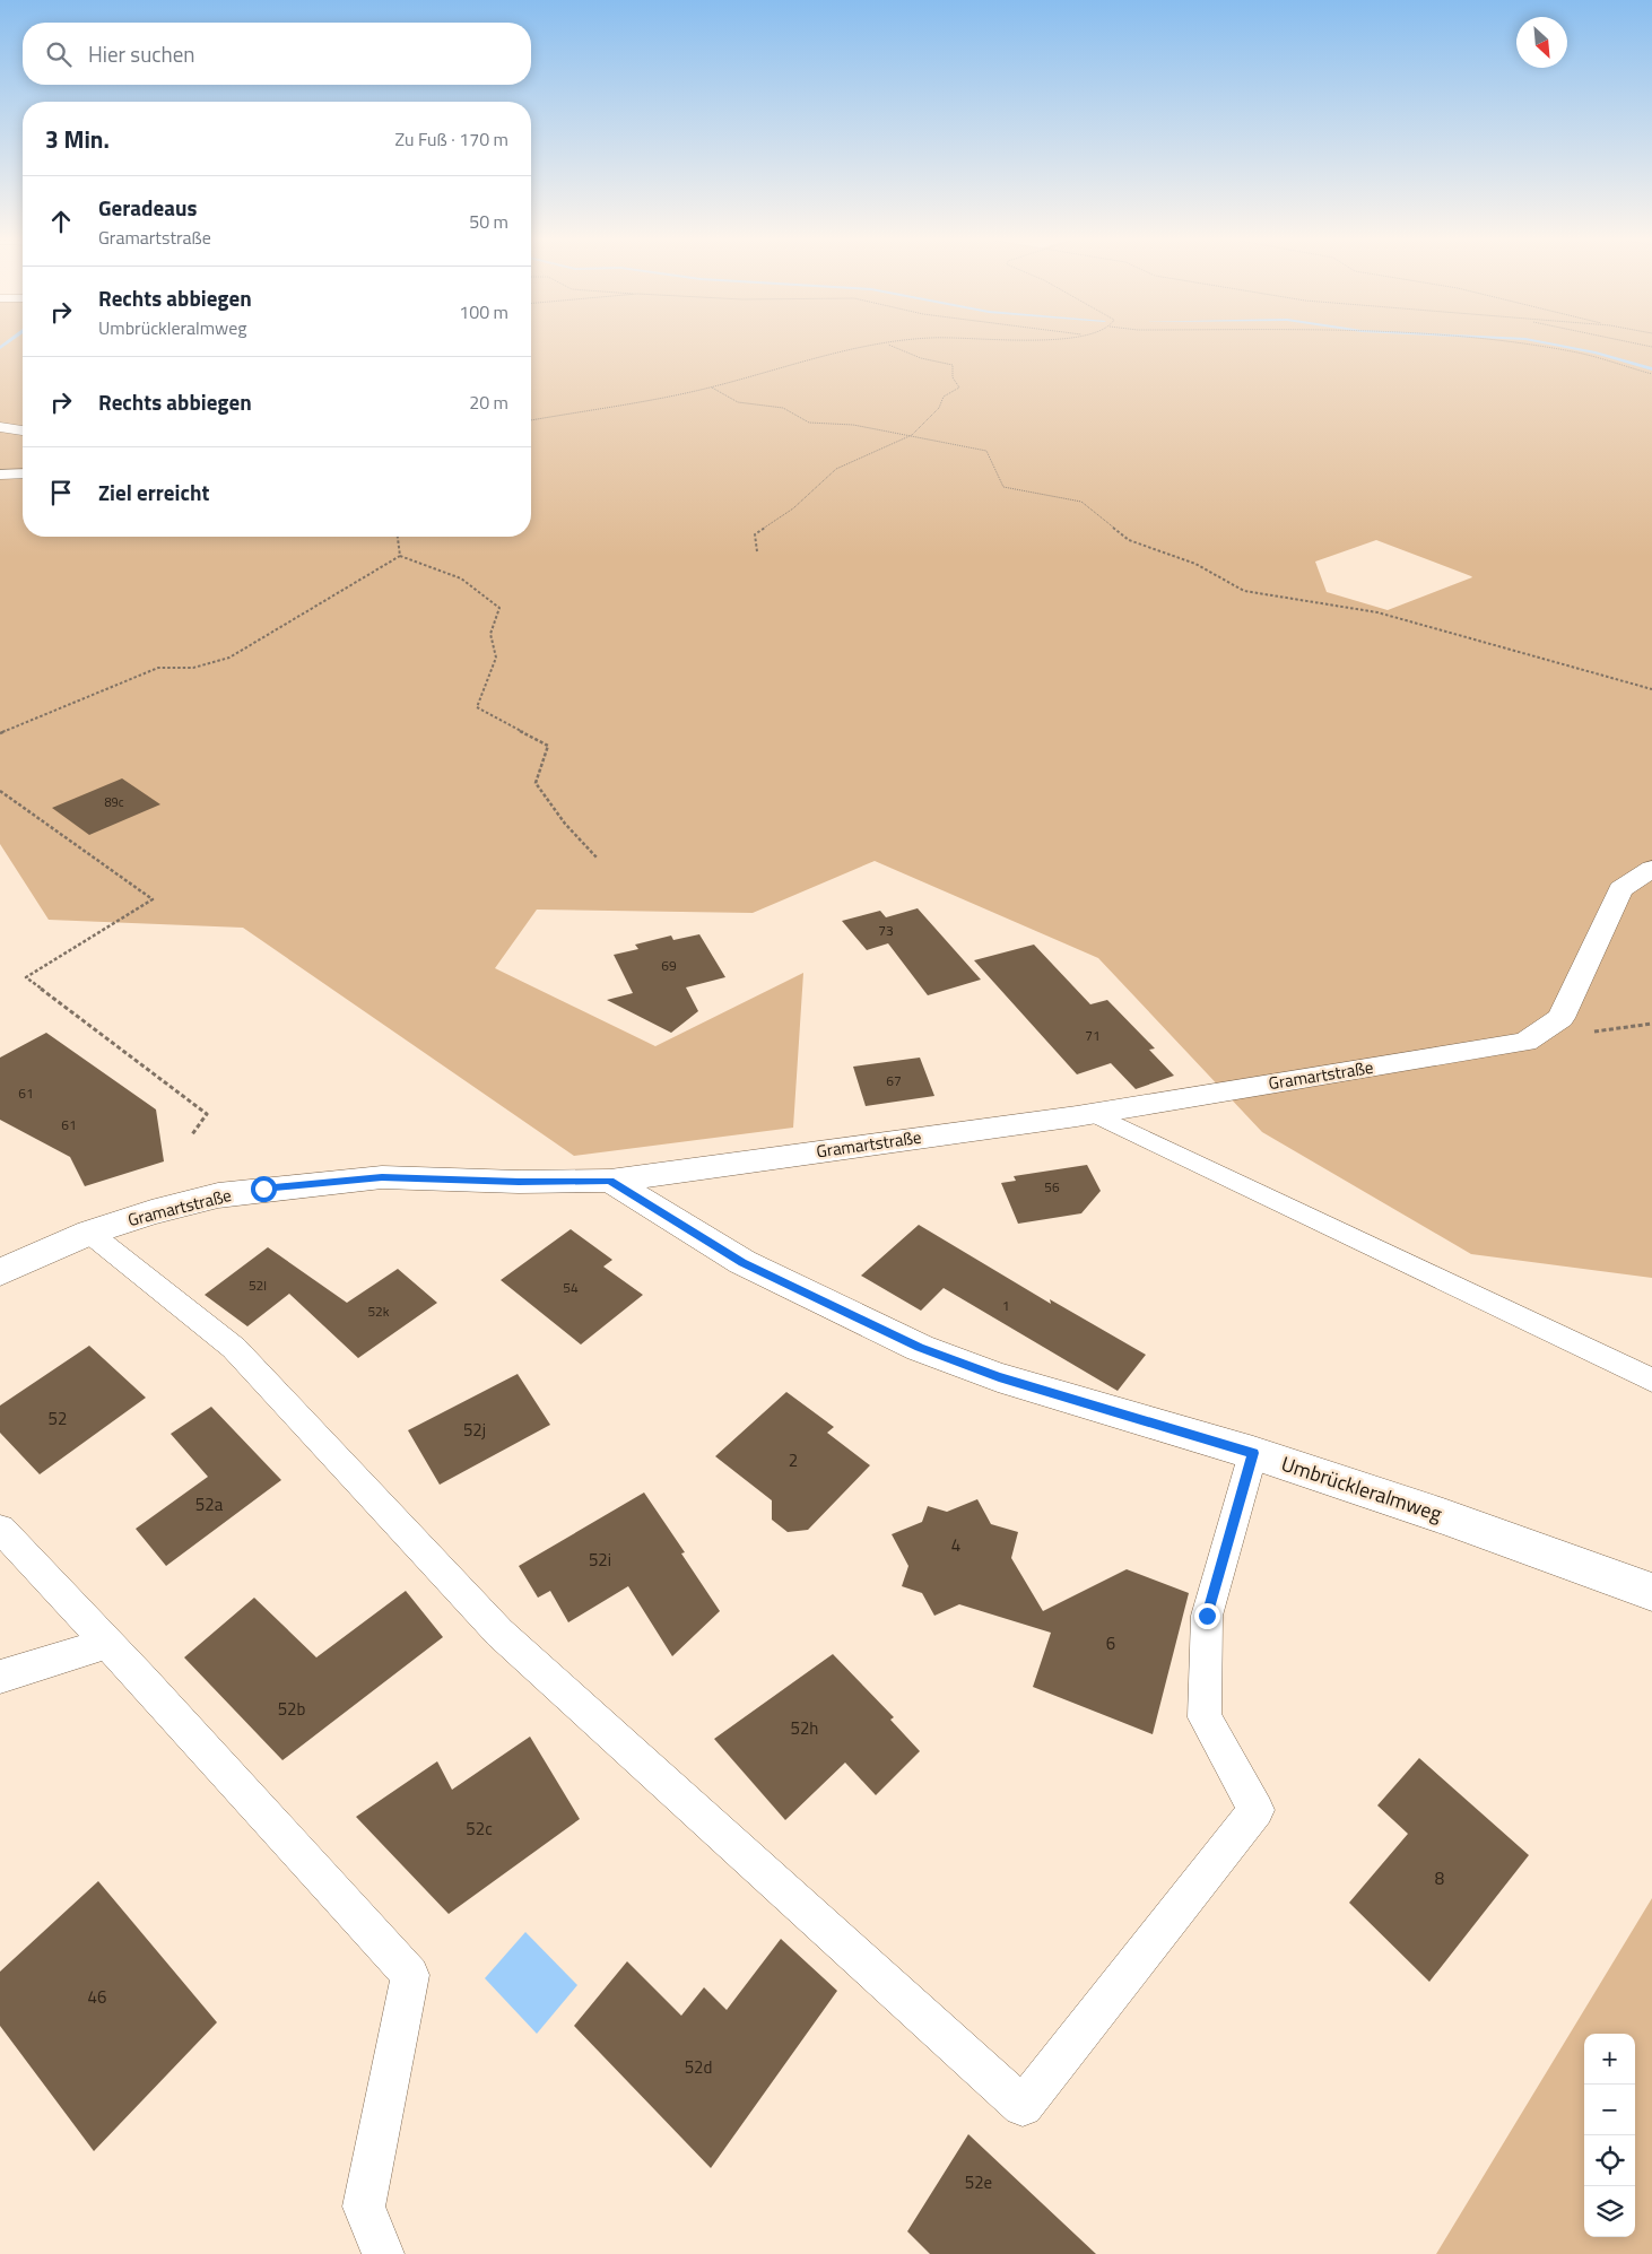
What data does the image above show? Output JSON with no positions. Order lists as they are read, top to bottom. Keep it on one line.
{"streets":{"street":["Gramartstraße","Umbrückleralmweg"]},"crossings":[["Gramartstraße","Umbrückleralmweg"]],"house_numbers":["89c","73","69","71","67","61","61","56","52l","54","1","52k","52","52j","2","52a","4","52i","6","52b","52h","52c","8","46","52d","52e"],"north":"bottom right","page":{"search":"Hier suchen","heading":["3 Min.","Zu Fuß · 170 m"],"list":[["Geradeaus","Gramartstraße","50 m"],["Rechts abbiegen","Umbrückleralmweg","100 m"],["Rechts abbiegen","20 m"],"Ziel erreicht"],"map_buttons":["+","−"]}}
